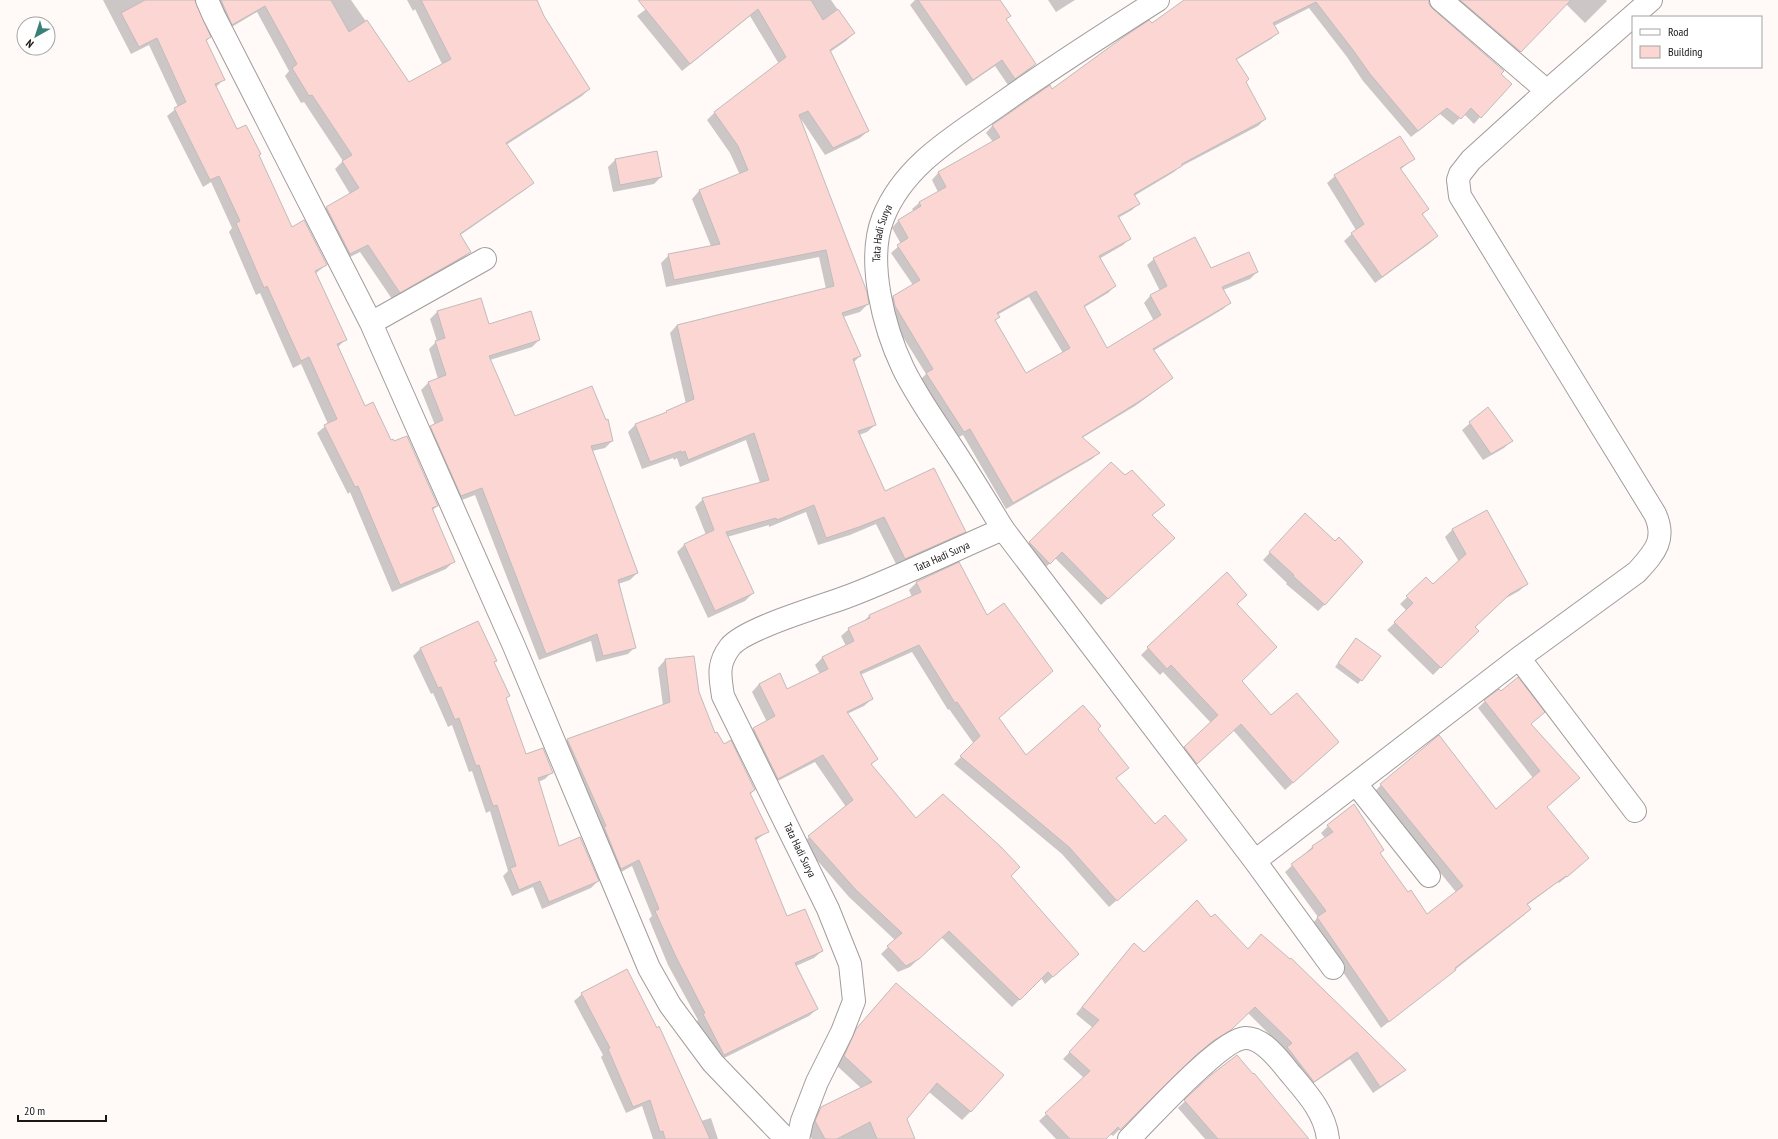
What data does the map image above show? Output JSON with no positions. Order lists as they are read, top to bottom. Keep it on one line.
{"streets":{"street":["Tata Hadi Surya"]},"legend":["Road","Building"],"scale_bar":"20 m","north":"bottom left"}
